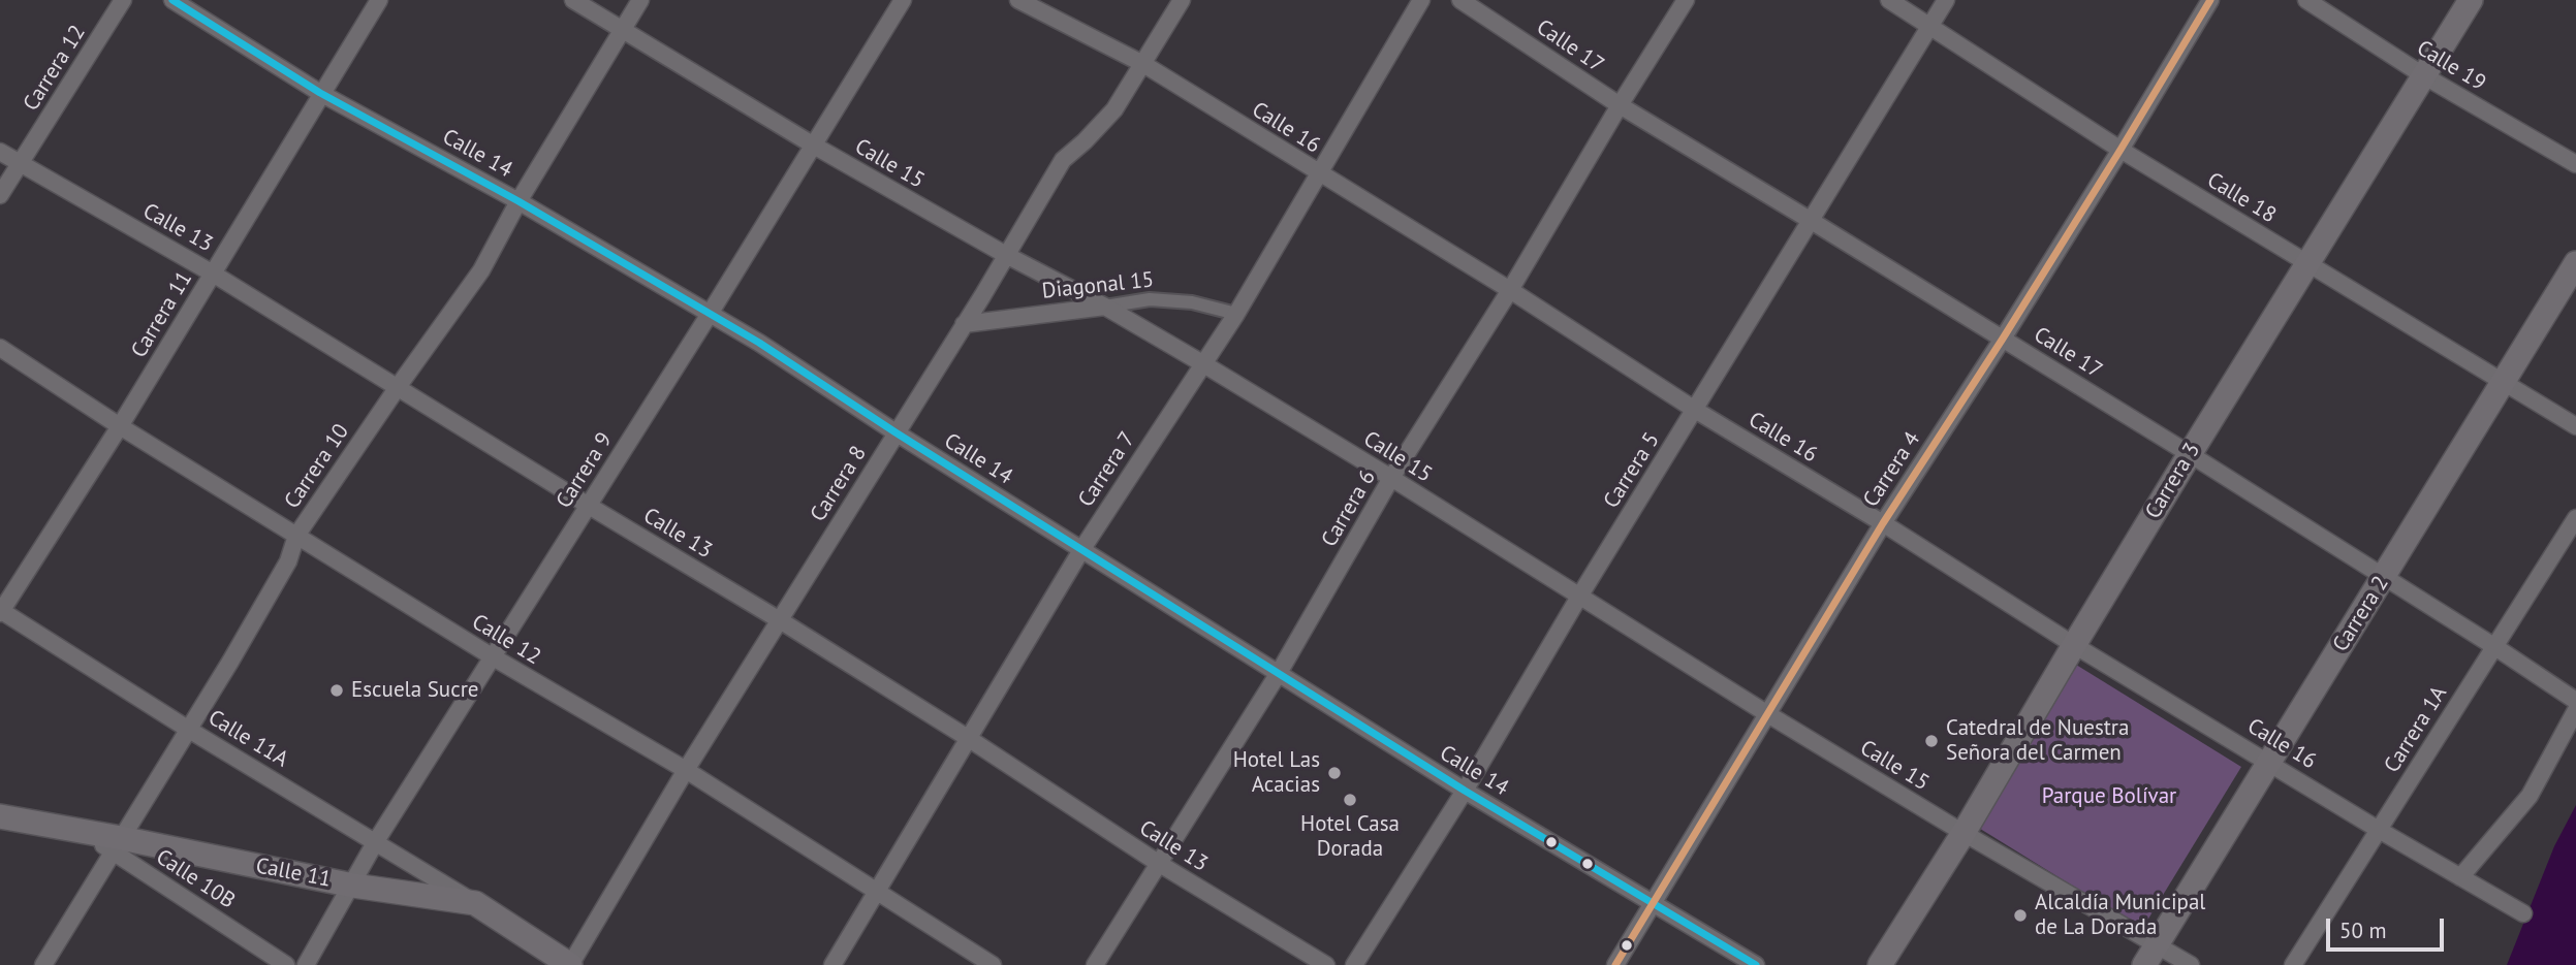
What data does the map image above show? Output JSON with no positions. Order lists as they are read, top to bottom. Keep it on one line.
{"streets":{"main road":["Carrera 3","Carrera 2","Calle 11"],"street":["Calle 17","Calle 19","Carrera 12","Calle 16","Calle 14","Calle 15","Calle 18","Calle 13","Diagonal 15","Carrera 11","Carrera 10","Carrera 7","Carrera 4","Carrera 9","Carrera 5","Carrera 8","Carrera 6","Calle 12","Carrera 1A","Calle 11A","Calle 10B"]},"crossings":[["Calle 17","Carrera 4"],["Calle 17","Carrera 5"],["Calle 17","Carrera 3"],["Calle 17","Carrera 6"],["Calle 17","Carrera 2"],["Calle 17","Carrera 1A"],["Calle 19","Carrera 3"],["Carrera 12","Calle 13"],["Calle 16","Carrera 7"],["Calle 16","Carrera 4"],["Calle 16","Carrera 5"],["Calle 16","Carrera 3"],["Calle 16","Carrera 8"],["Calle 16","Carrera 6"],["Calle 16","Carrera 2"],["Calle 16","Carrera 1A"],["Calle 14","Carrera 11"],["Calle 14","Carrera 10"],["Calle 14","Carrera 7"],["Calle 14","Carrera 4"],["Calle 14","Carrera 9"],["Calle 14","Carrera 5"],["Calle 14","Carrera 8"],["Calle 14","Carrera 6"],["Calle 15","Diagonal 15"],["Calle 15","Carrera 10"],["Calle 15","Carrera 7"],["Calle 15","Carrera 4"],["Calle 15","Carrera 9"],["Calle 15","Carrera 5"],["Calle 15","Carrera 3"],["Calle 15","Carrera 8"],["Calle 15","Carrera 6"],["Calle 15","Carrera 2"],["Calle 18","Carrera 4"],["Calle 18","Carrera 5"],["Calle 18","Carrera 3"],["Calle 18","Carrera 2"],["Calle 13","Carrera 11"],["Calle 13","Carrera 10"],["Calle 13","Carrera 7"],["Calle 13","Carrera 9"],["Calle 13","Carrera 8"],["Calle 13","Carrera 6"],["Diagonal 15","Carrera 7"],["Diagonal 15","Carrera 8"],["Carrera 11","Calle 12"],["Carrera 11","Calle 11A"],["Carrera 10","Calle 12"],["Carrera 10","Calle 11A"],["Carrera 10","Calle 11"],["Carrera 10","Calle 10B"],["Carrera 7","Calle 12"],["Carrera 9","Calle 12"],["Carrera 9","Calle 11A"],["Carrera 9","Calle 11"],["Carrera 8","Calle 12"],["Carrera 8","Calle 11"],["Calle 11A","Calle 11"],["Calle 11","Calle 10B"]],"parks":["Parque Bolívar"],"places":["Escuela Sucre","Catedral de Nuestra Señora del Carmen","Hotel Las Acacias","Hotel Casa Dorada","Alcaldía Municipal de La Dorada"],"scale_bar":"50 m"}
